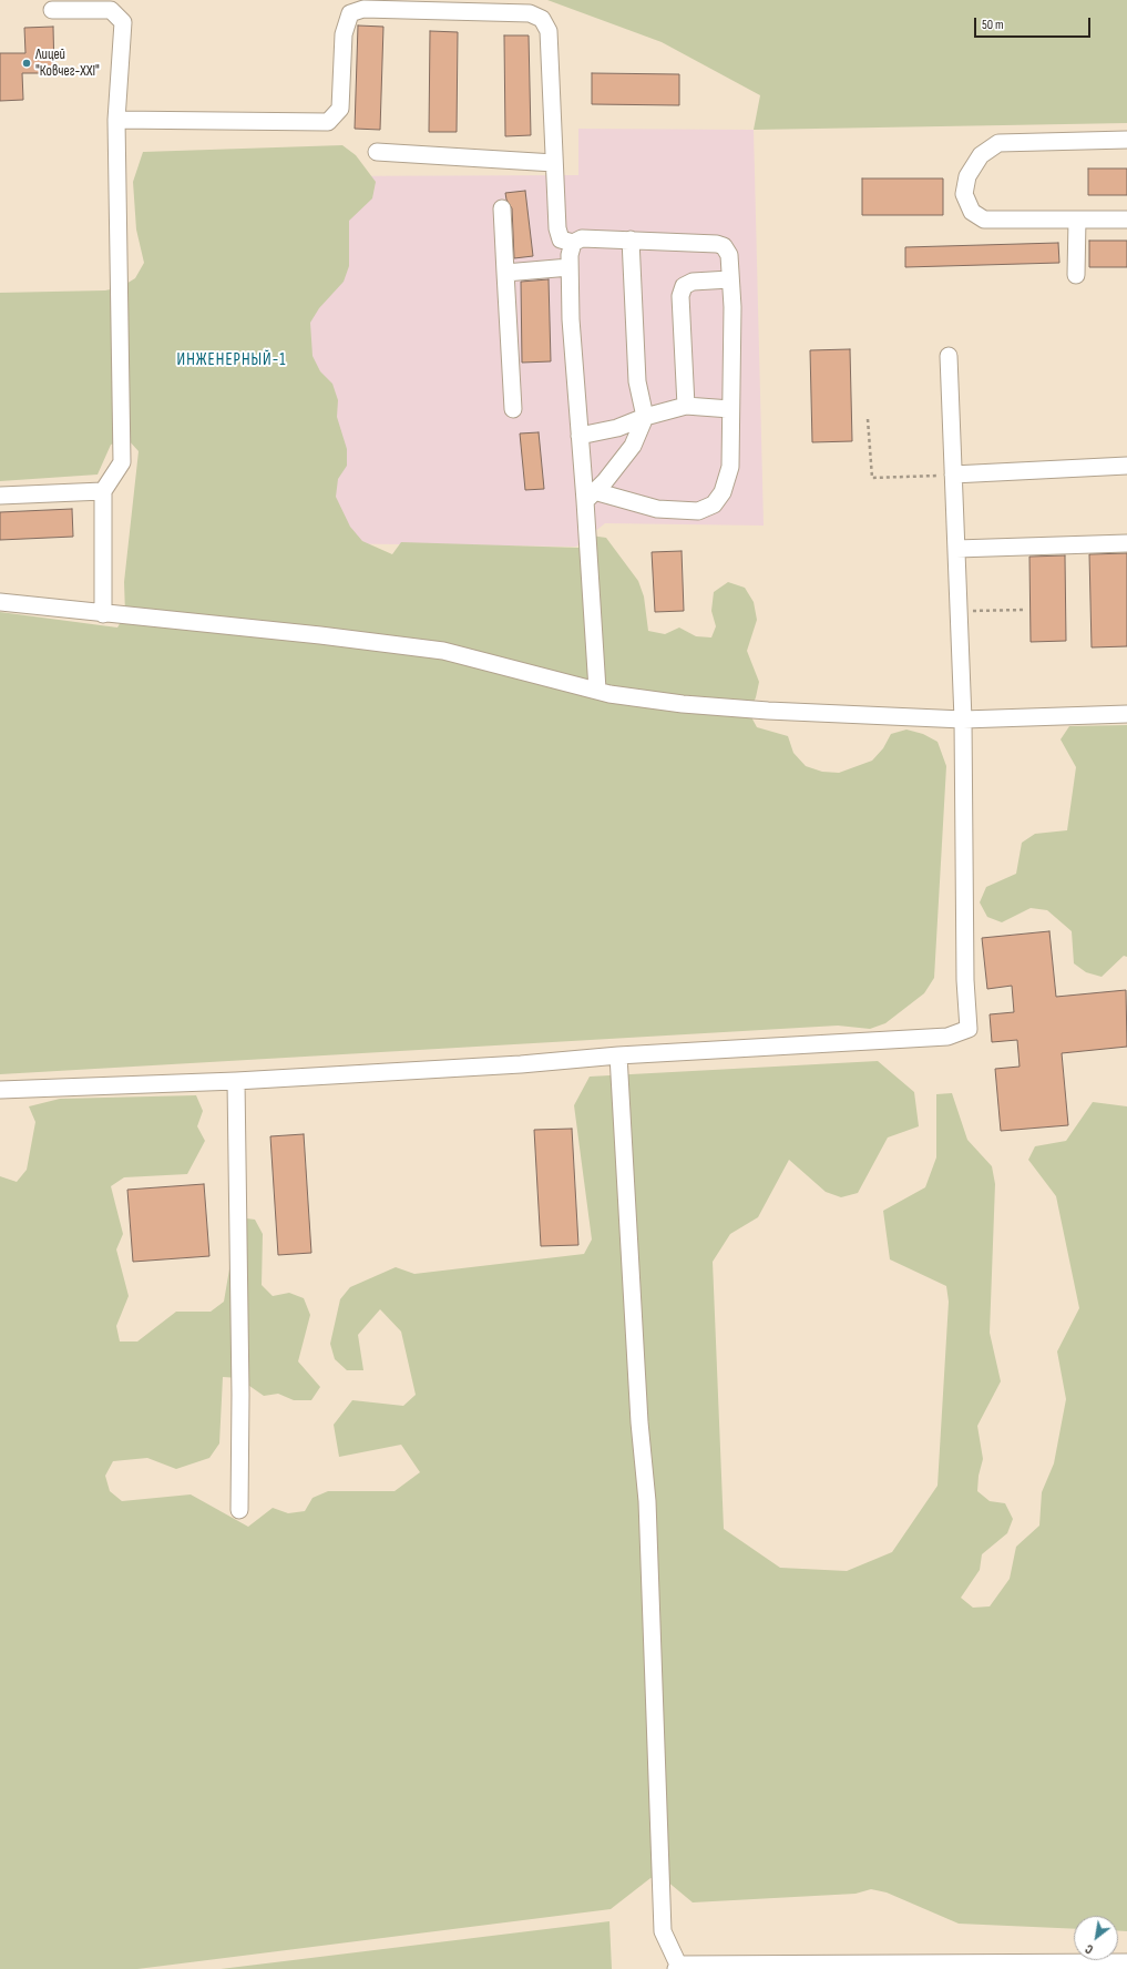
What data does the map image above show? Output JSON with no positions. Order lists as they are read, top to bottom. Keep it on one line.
{"districts":["ИНЖЕНЕРНЫЙ-1"],"places":["Лицей \"Ковчег-XXI\""],"scale_bar":"50 m","north":"bottom left"}
